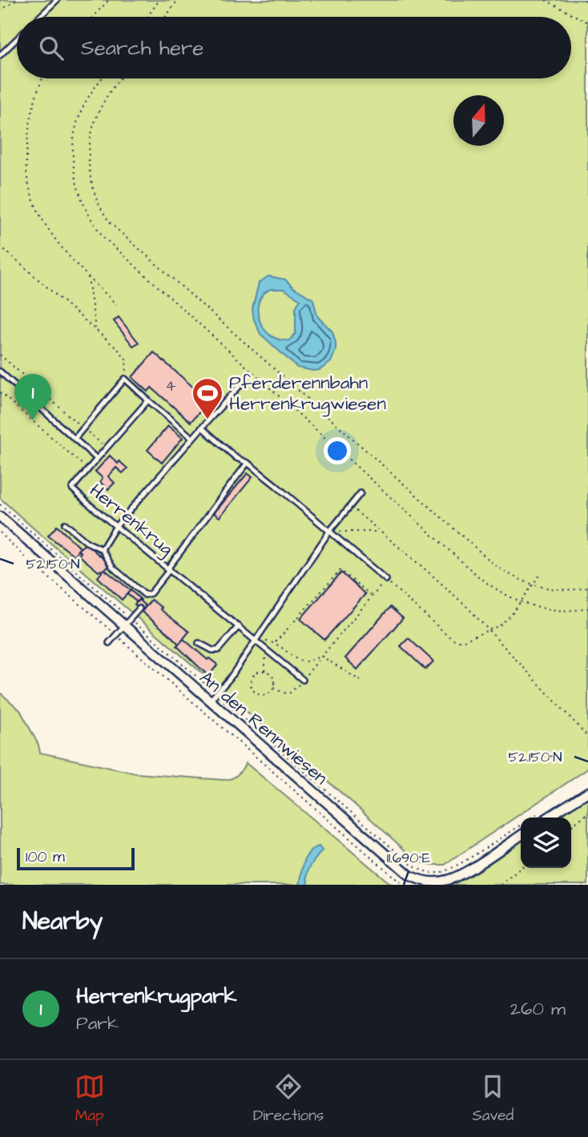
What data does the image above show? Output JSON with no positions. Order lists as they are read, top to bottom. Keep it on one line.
{"streets":{"street":["An den Rennwiesen"],"lane":["Herrenkrug"]},"places":{"sports":["Pferderennbahn Herrenkrugwiesen"]},"house_numbers":["4"],"scale_bar":"100 m","north":"top","page":{"search":"Search here","pins":"1","scale":"100 m","heading":"Nearby","list":[{"mark":"1","name":"Herrenkrugpark","note":"Park","value":"260 m"}],"nav":["Map","Directions","Saved"]},"coordinates":["52.150°N","11.690°E"]}
